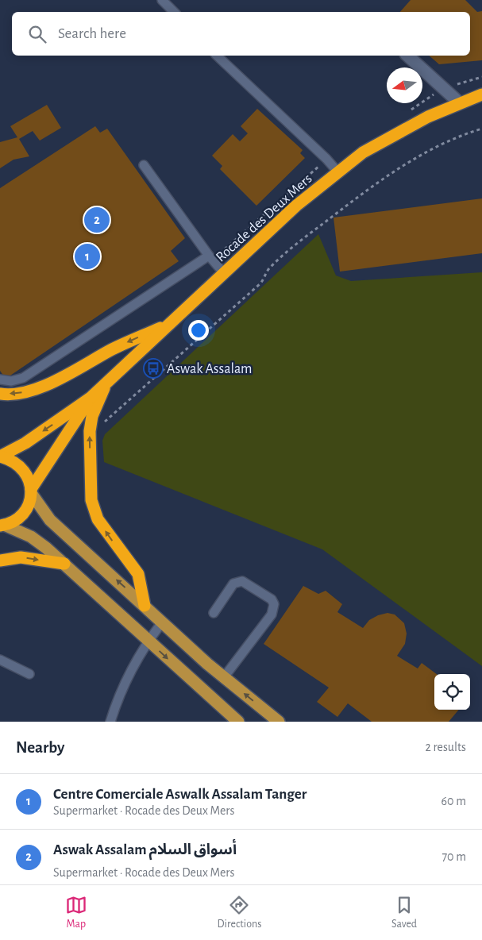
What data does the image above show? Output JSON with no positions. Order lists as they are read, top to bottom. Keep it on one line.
{"streets":{"highway":["Rocade des Deux Mers"]},"places":{"bus stop":["Aswak Assalam"]},"north":"left","page":{"search":"Search here","pins":["2","1"],"heading":["Nearby","2 results"],"list":[{"mark":"1","name":"Centre Comerciale Aswalk Assalam Tanger","note":"Supermarket · Rocade des Deux Mers","value":"60 m"},{"mark":"2","name":"Aswak Assalam أسواق السلام","note":"Supermarket · Rocade des Deux Mers","value":"70 m"}],"nav":["Map","Directions","Saved"]}}
